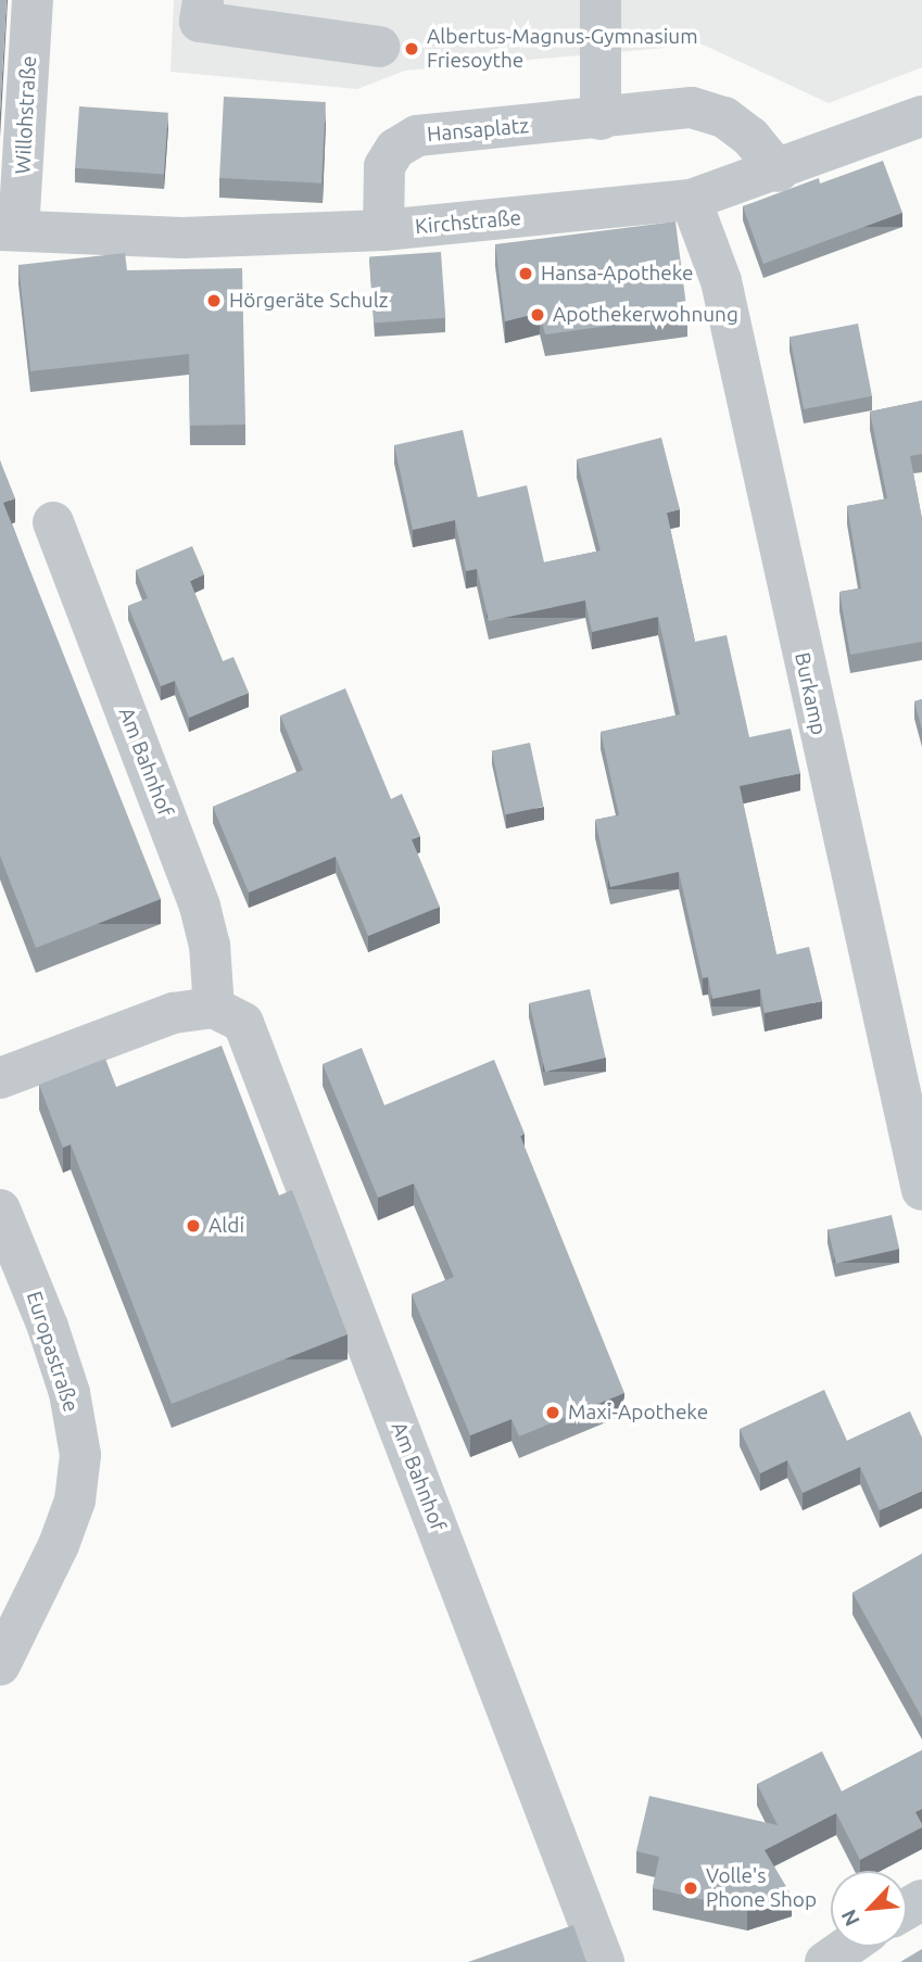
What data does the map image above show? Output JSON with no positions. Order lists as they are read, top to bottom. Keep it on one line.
{"streets":{"street":["Willohstraße","Hansaplatz","Kirchstraße","Burkamp","Am Bahnhof","Europastraße"]},"crossings":[["Willohstraße","Kirchstraße"],["Hansaplatz","Kirchstraße"],["Kirchstraße","Burkamp"]],"places":["Albertus-Magnus-Gymnasium Friesoythe","Hansa-Apotheke","Hörgeräte Schulz","Apothekerwohnung","Aldi","Maxi-Apotheke","Volle's Phone Shop"],"north":"bottom left"}
